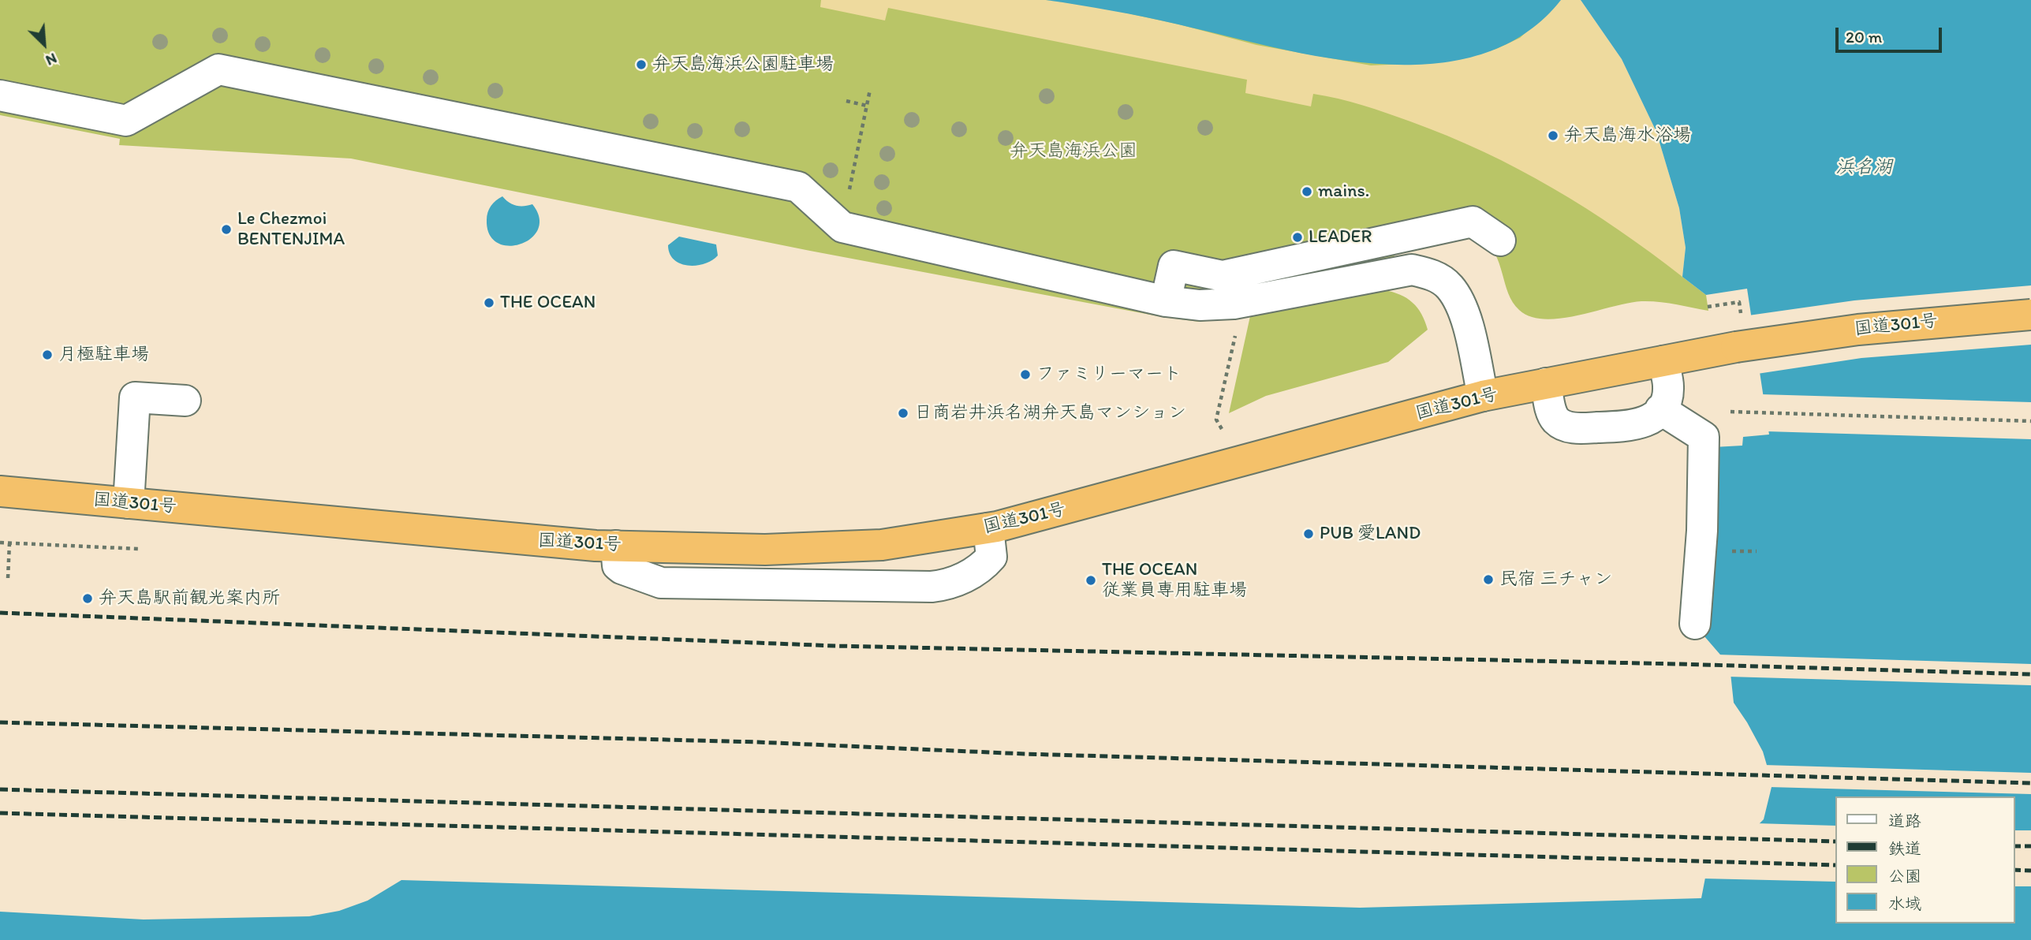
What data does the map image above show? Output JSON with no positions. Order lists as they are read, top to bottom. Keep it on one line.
{"streets":{"highway":["国道301号"]},"water":["浜名湖"],"parks":["弁天島海浜公園"],"places":["弁天島海浜公園駐車場","弁天島海水浴場","mains.","Le Chezmoi BENTENJIMA","LEADER","THE OCEAN","月極駐車場","ファミリーマート","日商岩井浜名湖弁天島マンション","PUB 愛LAND","民宿 三チャン","THE OCEAN 従業員専用駐車場","弁天島駅前観光案内所"],"legend":["道路","鉄道","公園","水域"],"scale_bar":"20 m","north":"bottom right"}
